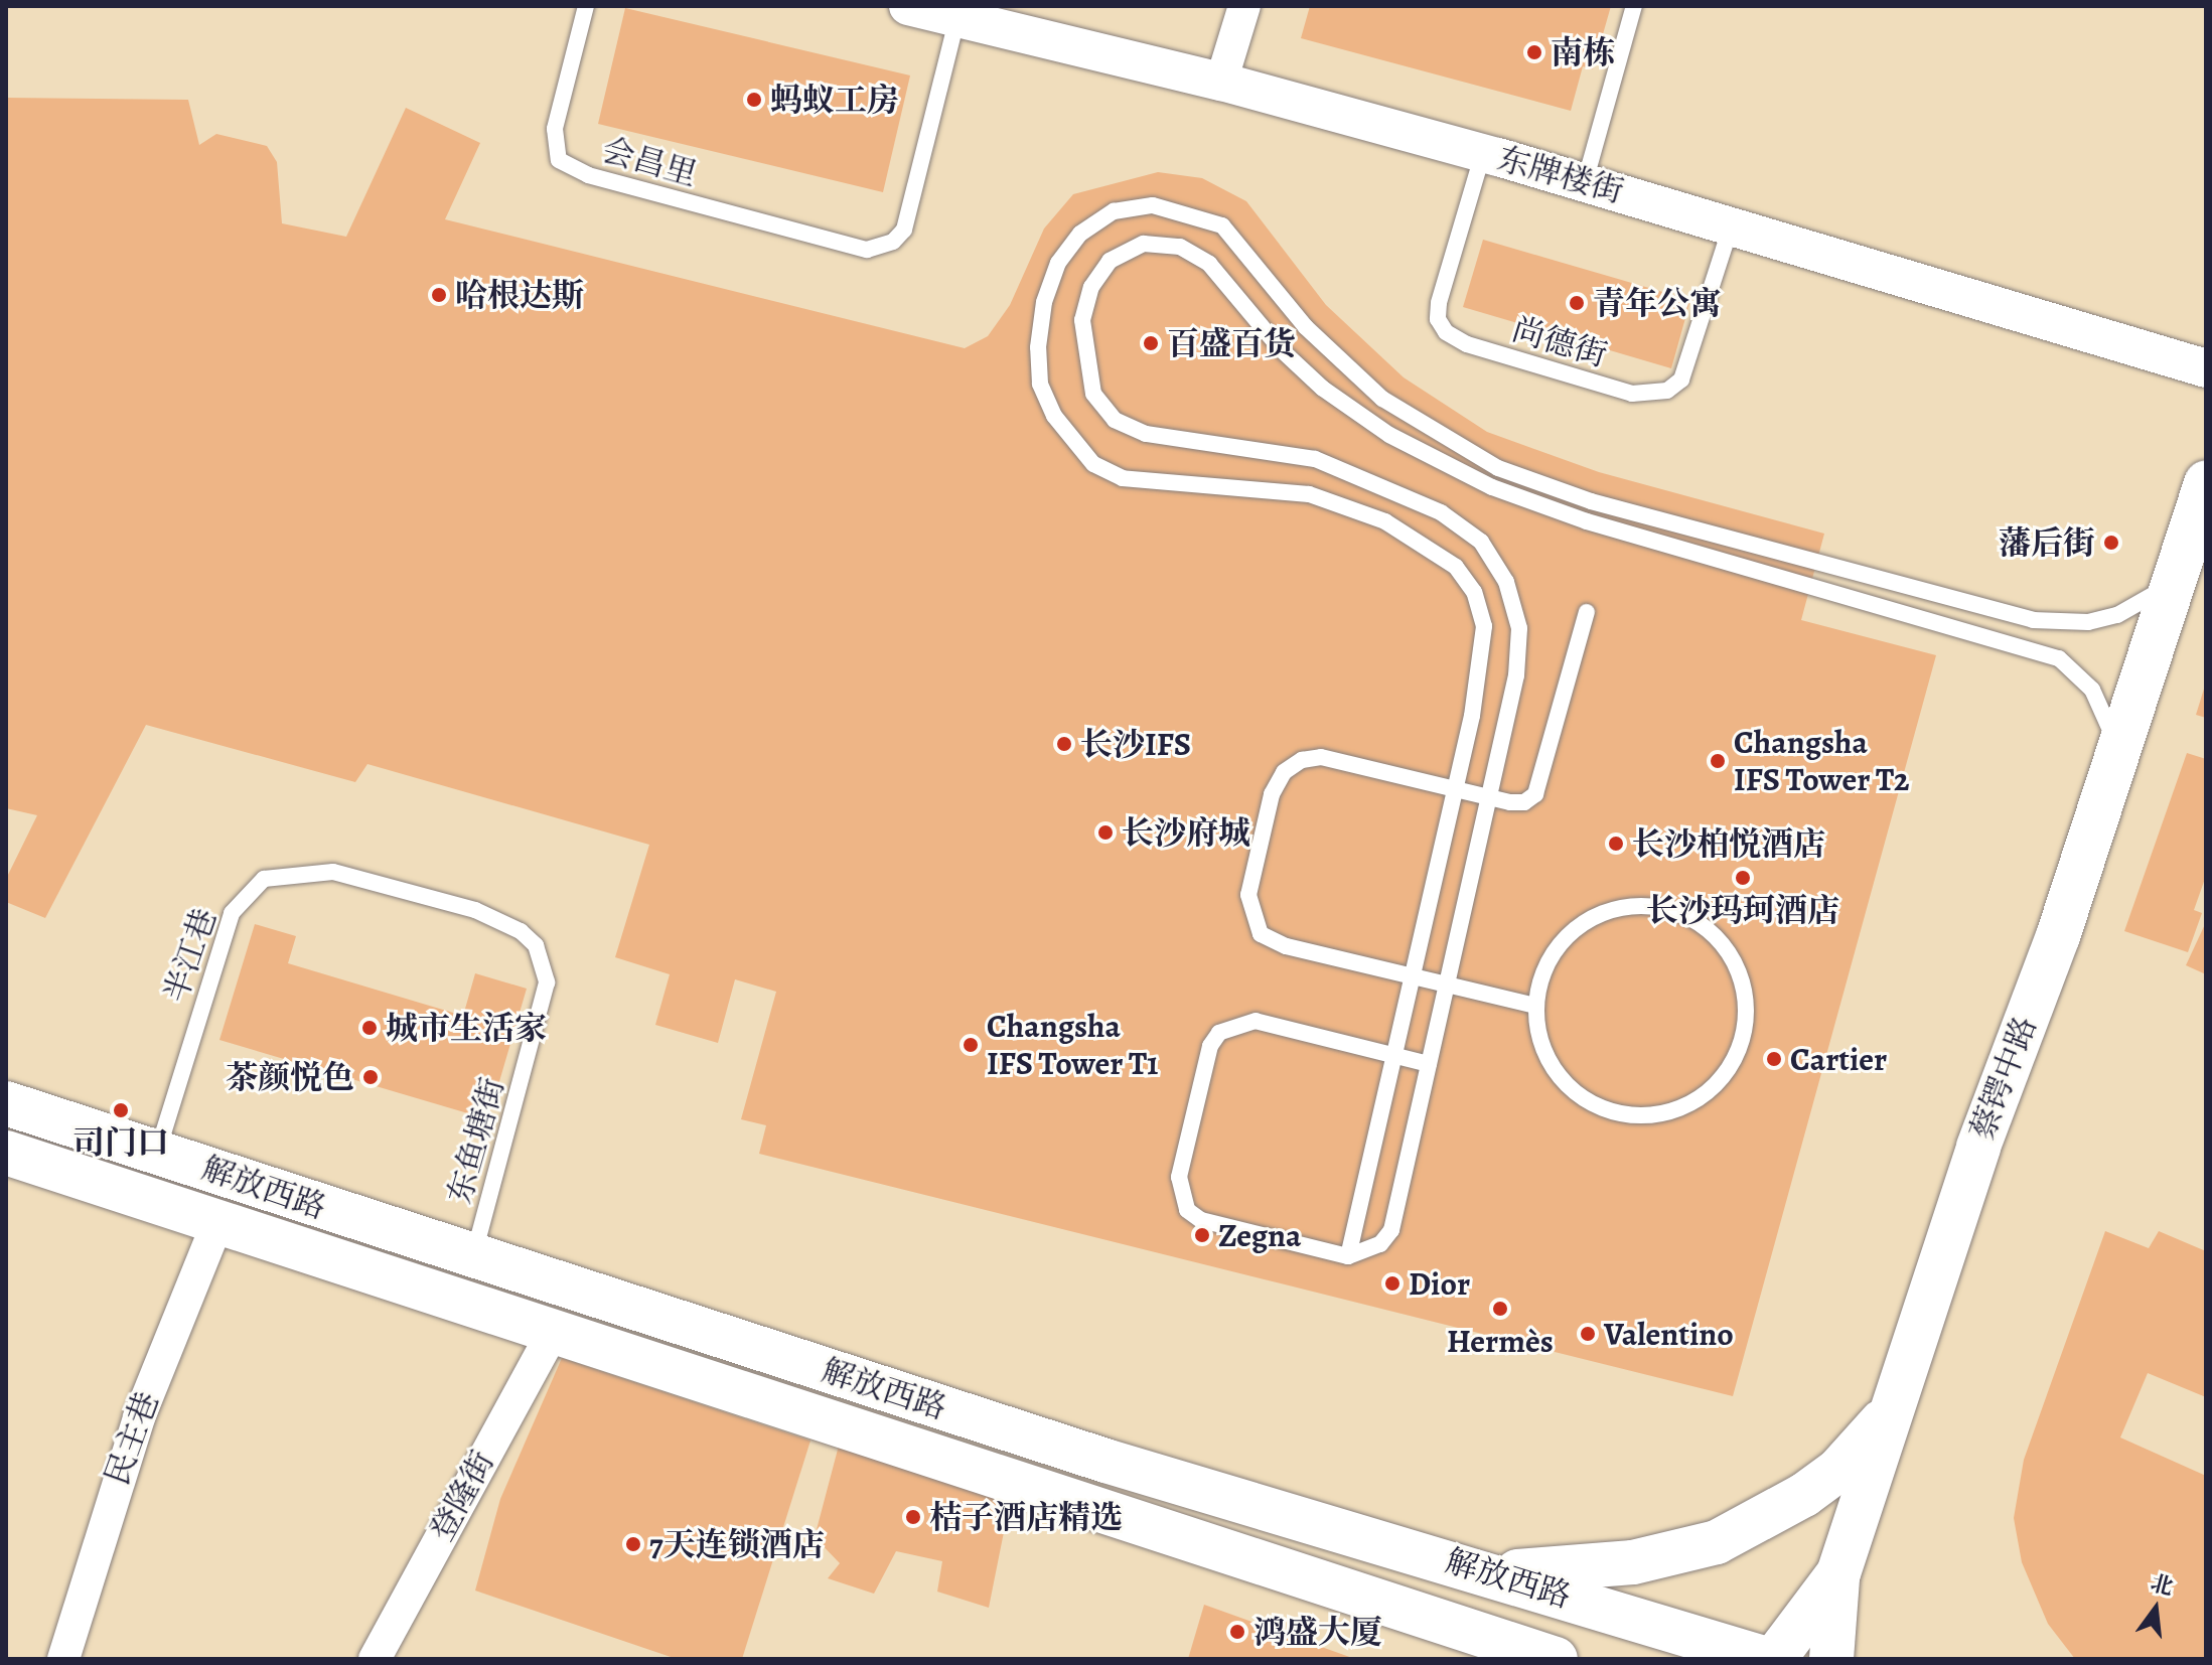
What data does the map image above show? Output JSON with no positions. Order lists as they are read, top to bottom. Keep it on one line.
{"streets":{"main road":["蔡锷中路","解放西路"],"street":["东牌楼街","民主巷","登隆街"],"lane":["会昌里","尚德街","半江巷","东鱼塘街"]},"crossings":[["会昌里","东牌楼街"],["东牌楼街","尚德街"],["半江巷","东鱼塘街"],["半江巷","解放西路"],["东鱼塘街","解放西路"],["解放西路","民主巷"],["解放西路","登隆街"]],"places":["南栋","蚂蚁工房","哈根达斯","青年公寓","百盛百货","藩后街","长沙IFS","Changsha IFS Tower T2","长沙府城","长沙柏悦酒店","长沙玛珂酒店","城市生活家","Changsha IFS Tower T1","Cartier","茶颜悦色","司门口","Zegna","Dior","Hermès","Valentino","桔子酒店精选","7天连锁酒店","鸿盛大厦"],"north":"top"}
